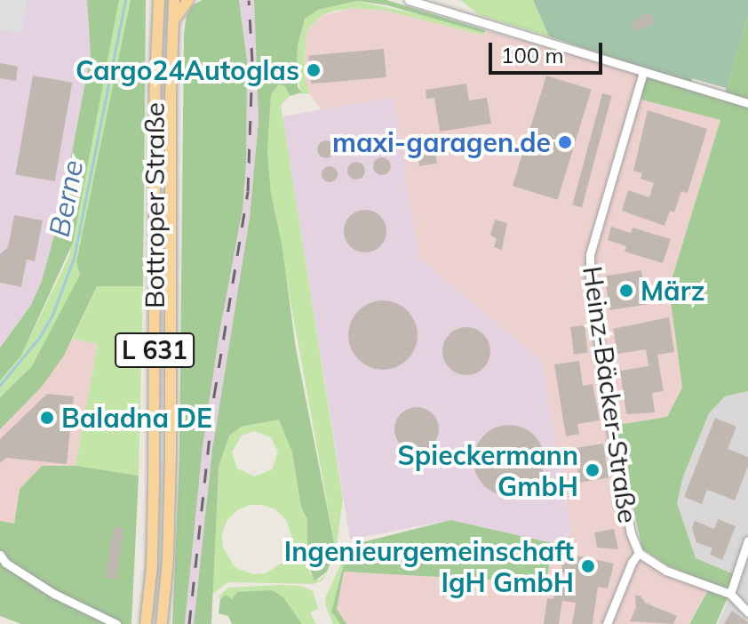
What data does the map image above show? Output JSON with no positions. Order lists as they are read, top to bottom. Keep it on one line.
{"streets":{"main road":["Bottroper Straße","L 631"],"street":["Heinz-Bäcker-Straße"]},"water":["Berne"],"places":["Cargo24Autoglas","maxi-garagen.de","März","Baladna DE","Spieckermann GmbH","Ingenieurgemeinschaft IgH GmbH"],"scale_bar":"100 m"}
